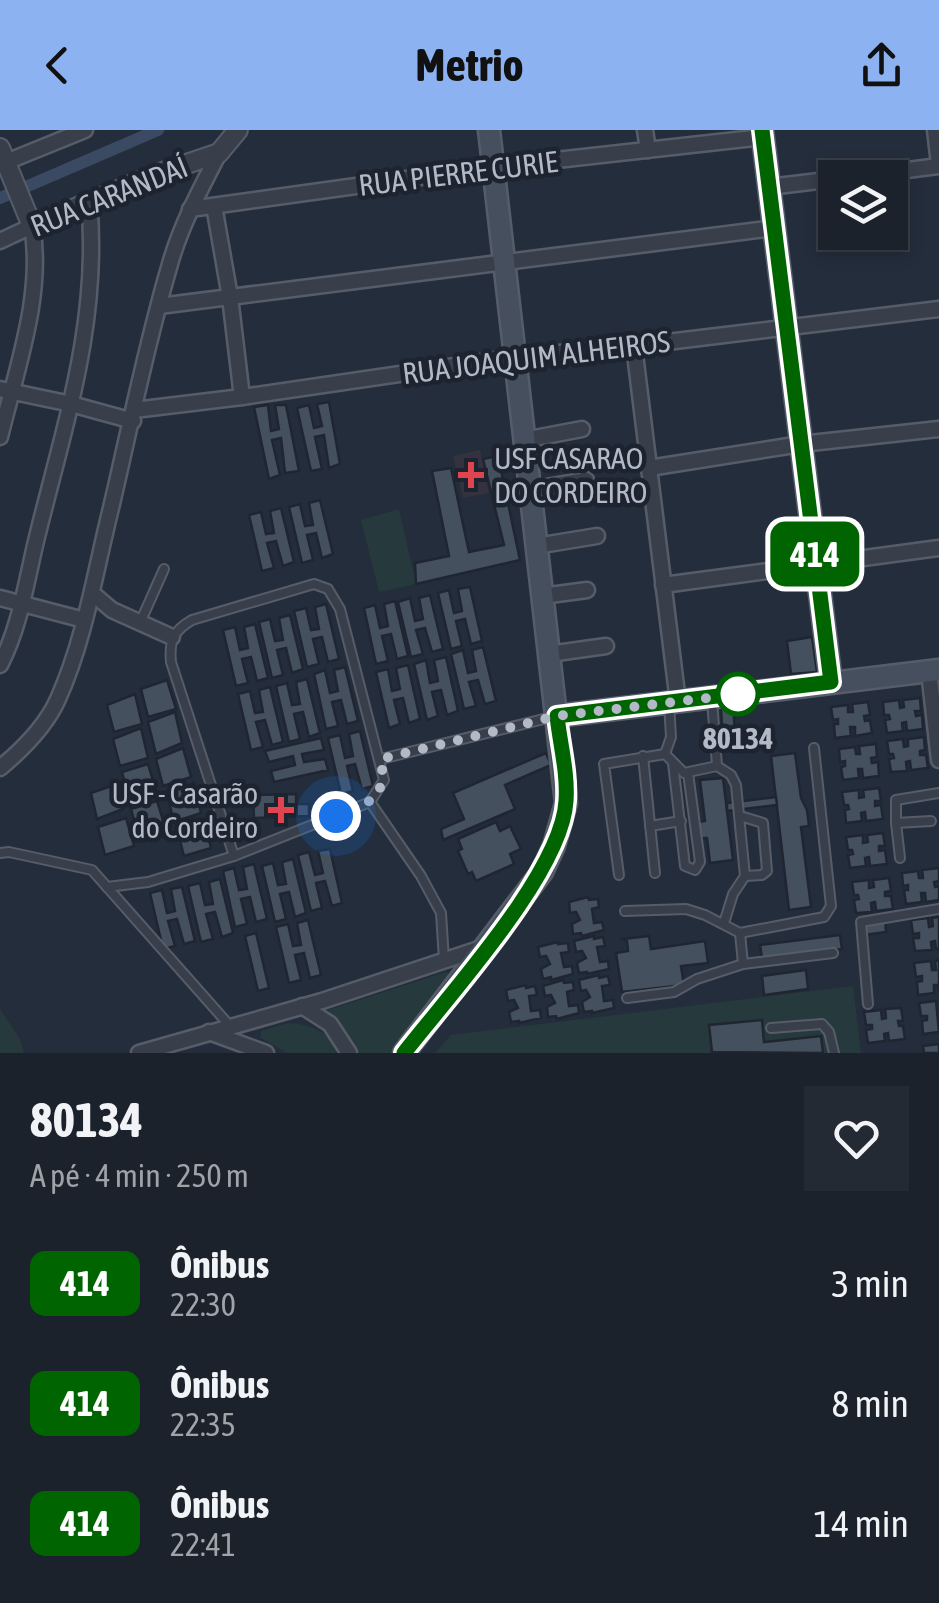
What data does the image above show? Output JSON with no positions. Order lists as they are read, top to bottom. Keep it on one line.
{"streets":{"street":["RUA PIERRE CURIE","RUA CARANDAÍ","RUA JOAQUIM ALHEIROS"]},"places":{"health":["USF CASARAO DO CORDEIRO","USF - Casarão do Cordeiro"],"other":["80134"]},"lines":["bus line 414"],"page":{"header":"Metrio","on_map":"414","heading":["80134","A pé · 4 min · 250 m"],"list":[{"mark":"414","name":"Ônibus","note":"22:30","value":"3 min"},{"mark":"414","name":"Ônibus","note":"22:35","value":"8 min"},{"mark":"414","name":"Ônibus","note":"22:41","value":"14 min"}]}}
